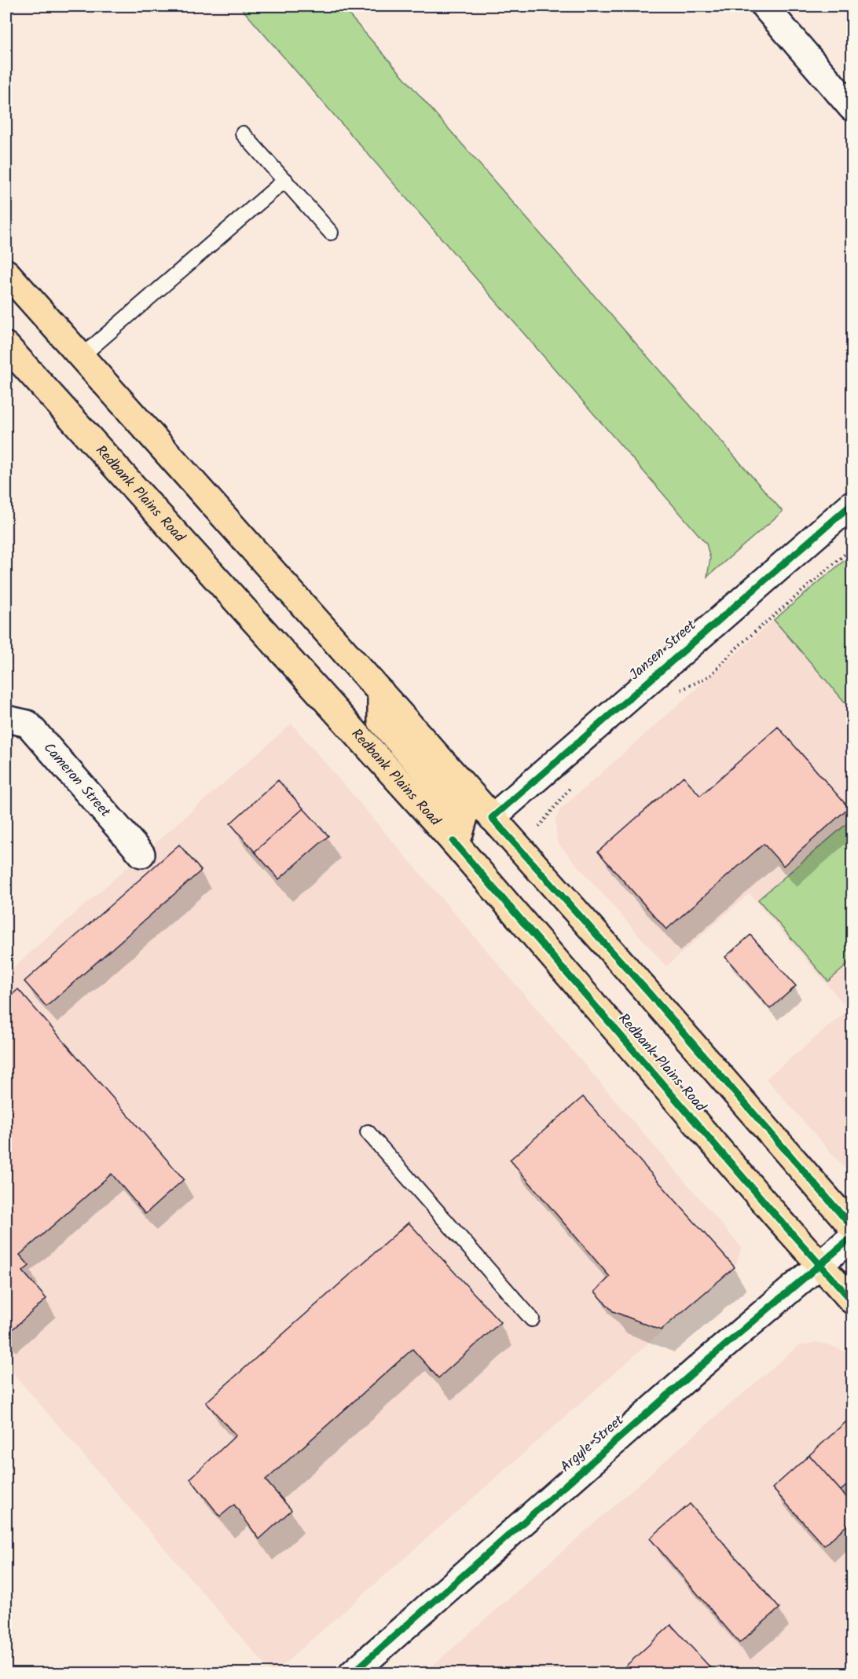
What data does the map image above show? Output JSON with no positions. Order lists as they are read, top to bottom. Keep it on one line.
{"streets":{"main road":["Redbank Plains Road"],"street":["Jansen Street","Cameron Street","Argyle Street"]},"crossings":[["Redbank Plains Road","Argyle Street"]]}
